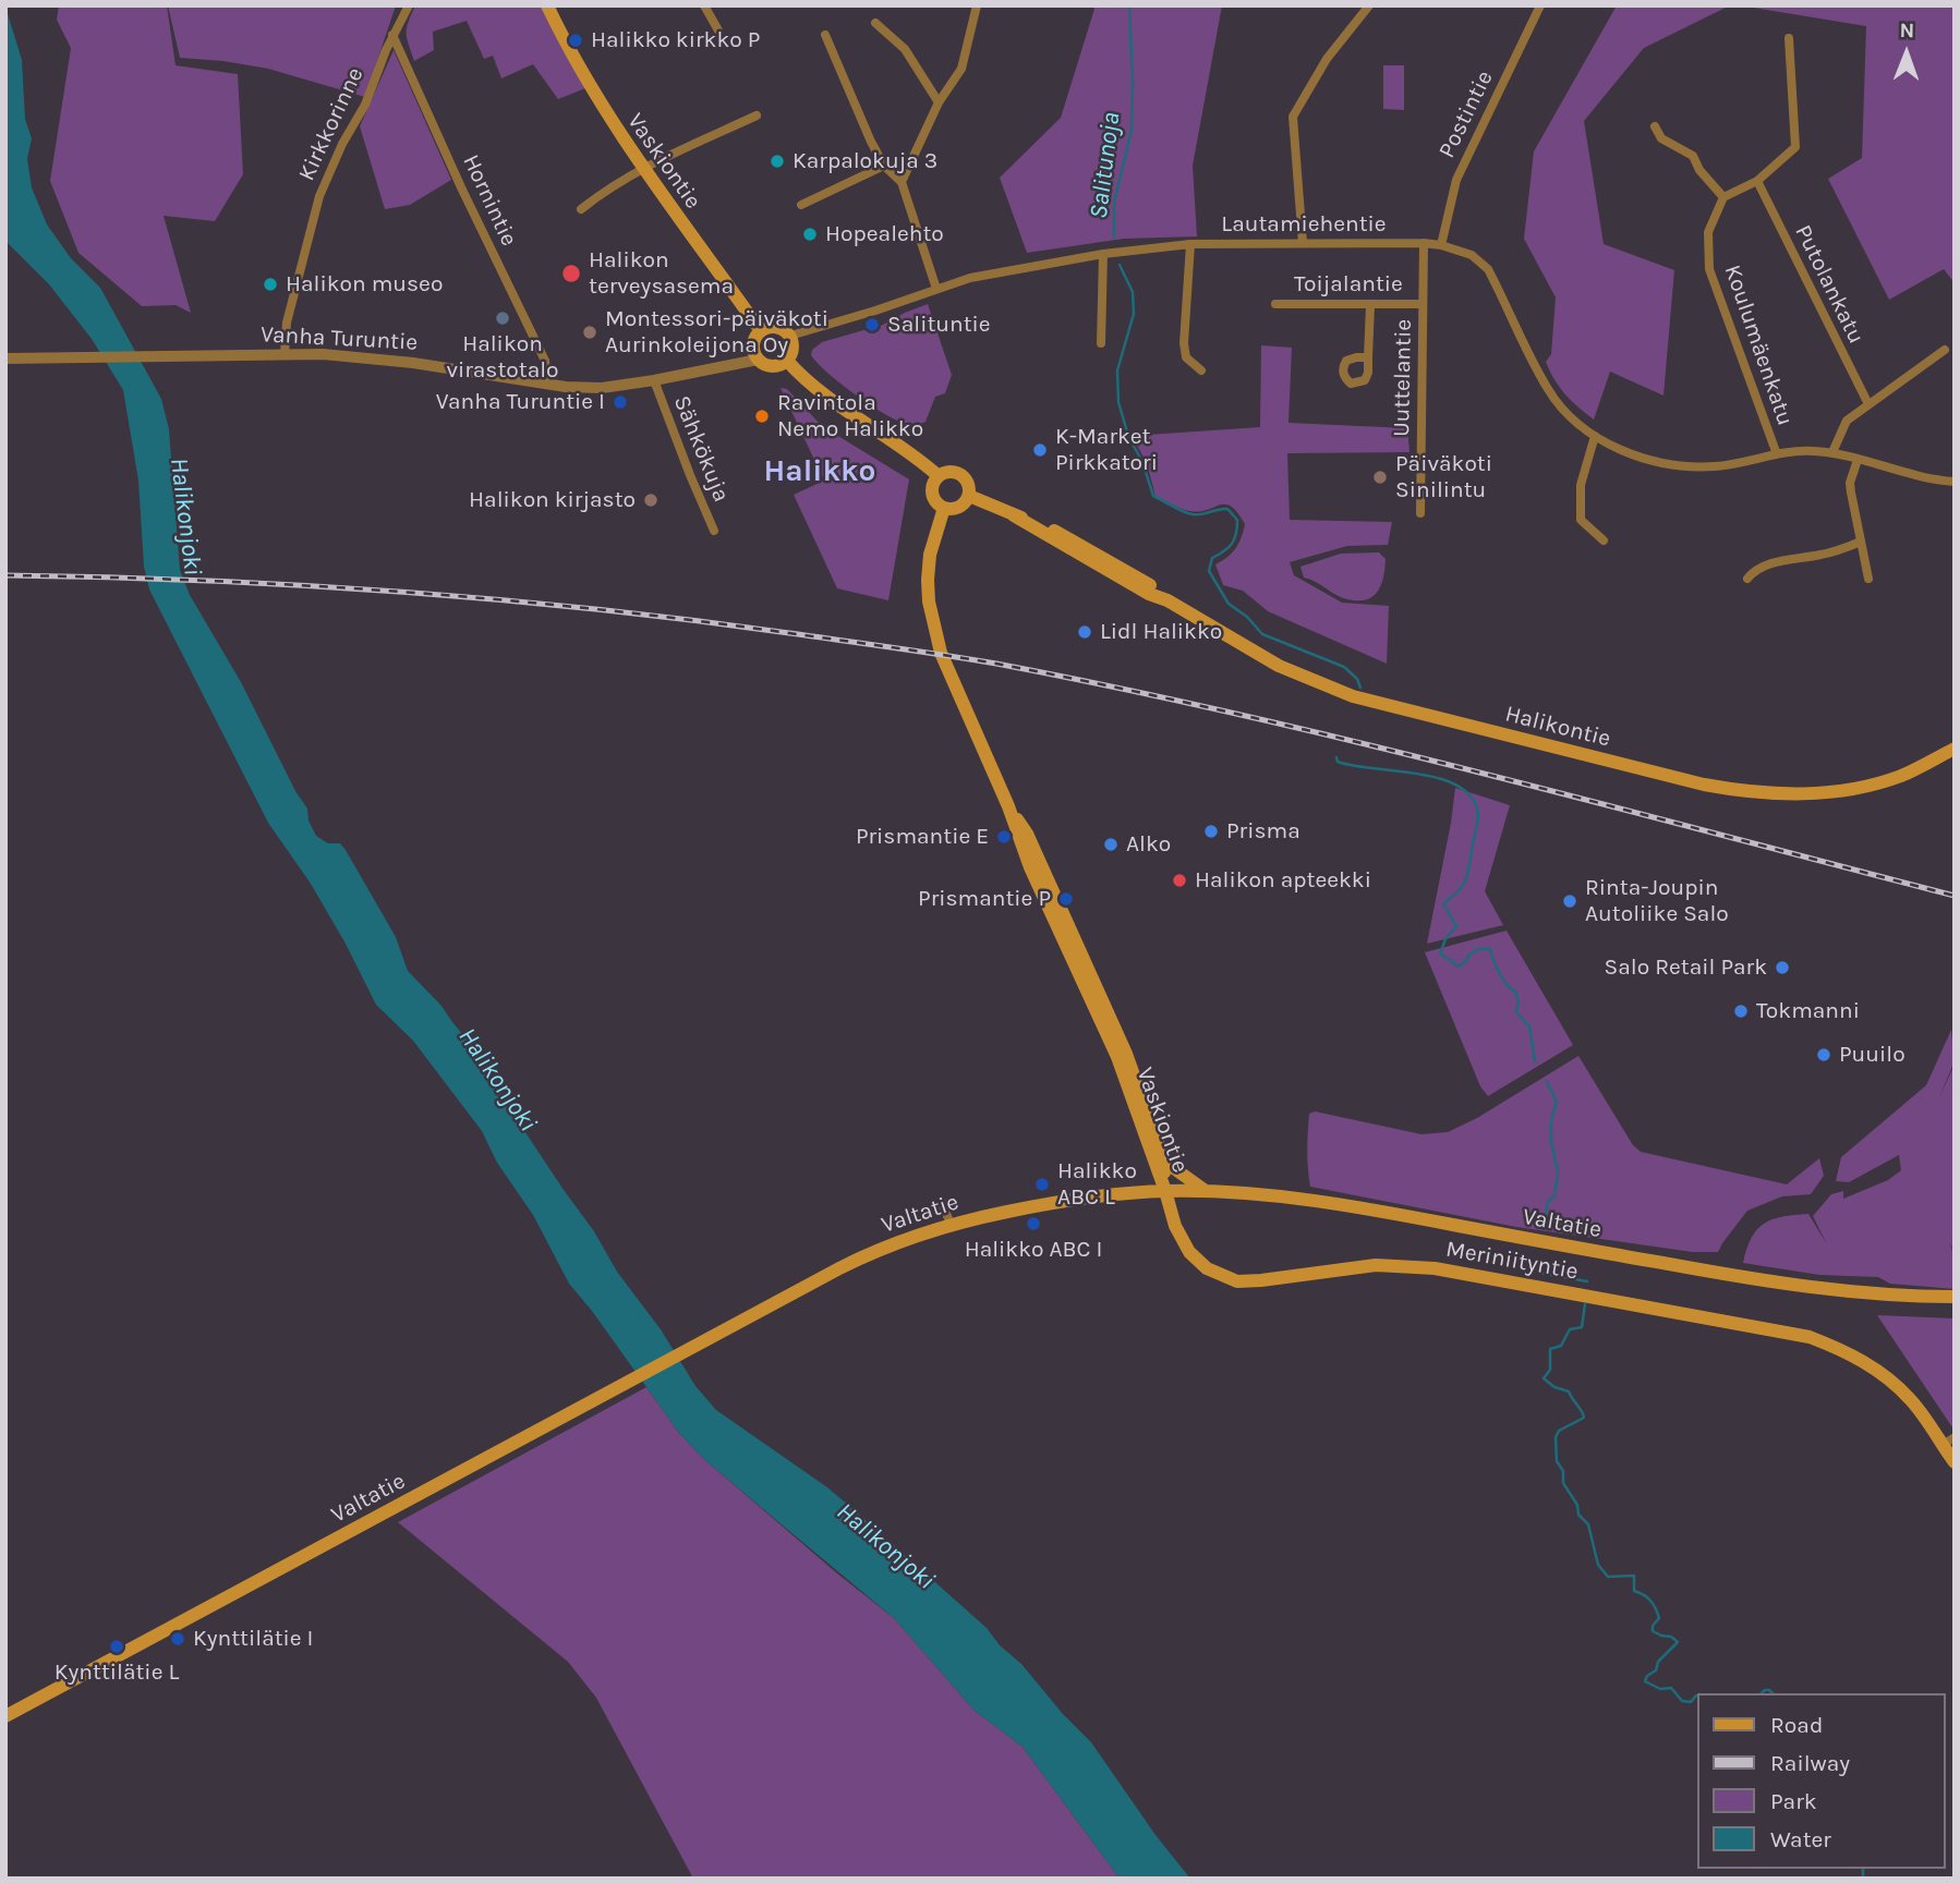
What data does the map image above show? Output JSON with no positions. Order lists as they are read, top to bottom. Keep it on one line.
{"streets":{"main road":["Vaskiontie","Halikontie","Valtatie","Meriniityntie"],"street":["Postintie","Kirkkorinne","Hornintie","Lautamiehentie","Toijalantie","Putolankatu","Vanha Turuntie","Koulumäenkatu","Uuttelantie","Sähkökuja"]},"crossings":[["Postintie","Lautamiehentie"],["Kirkkorinne","Hornintie"],["Kirkkorinne","Vanha Turuntie"],["Vaskiontie","Lautamiehentie"],["Vaskiontie","Vanha Turuntie"],["Vaskiontie","Halikontie"],["Vaskiontie","Valtatie"],["Vaskiontie","Meriniityntie"],["Hornintie","Vanha Turuntie"],["Lautamiehentie","Vanha Turuntie"],["Lautamiehentie","Koulumäenkatu"],["Lautamiehentie","Uuttelantie"],["Toijalantie","Uuttelantie"],["Vanha Turuntie","Sähkökuja"],["Valtatie","Meriniityntie"]],"districts":["Halikko"],"water":["Salitunoja","Halikonjoki"],"places":["Halikko kirkko P","Karpalokuja 3","Hopealehto","Halikon terveysasema","Halikon museo","Halikon virastotalo","Salituntie","Montessori-päiväkoti Aurinkoleijona Oy","Vanha Turuntie I","Ravintola Nemo Halikko","K-Market Pirkkatori","Päiväkoti Sinilintu","Halikon kirjasto","Lidl Halikko","Prisma","Prismantie E","Alko","Halikon apteekki","Prismantie P","Rinta-Joupin Autoliike Salo","Salo Retail Park","Tokmanni","Puuilo","Halikko ABC L","Halikko ABC I","Kynttilätie I","Kynttilätie L"],"legend":["Road","Railway","Park","Water"],"north":"top"}
